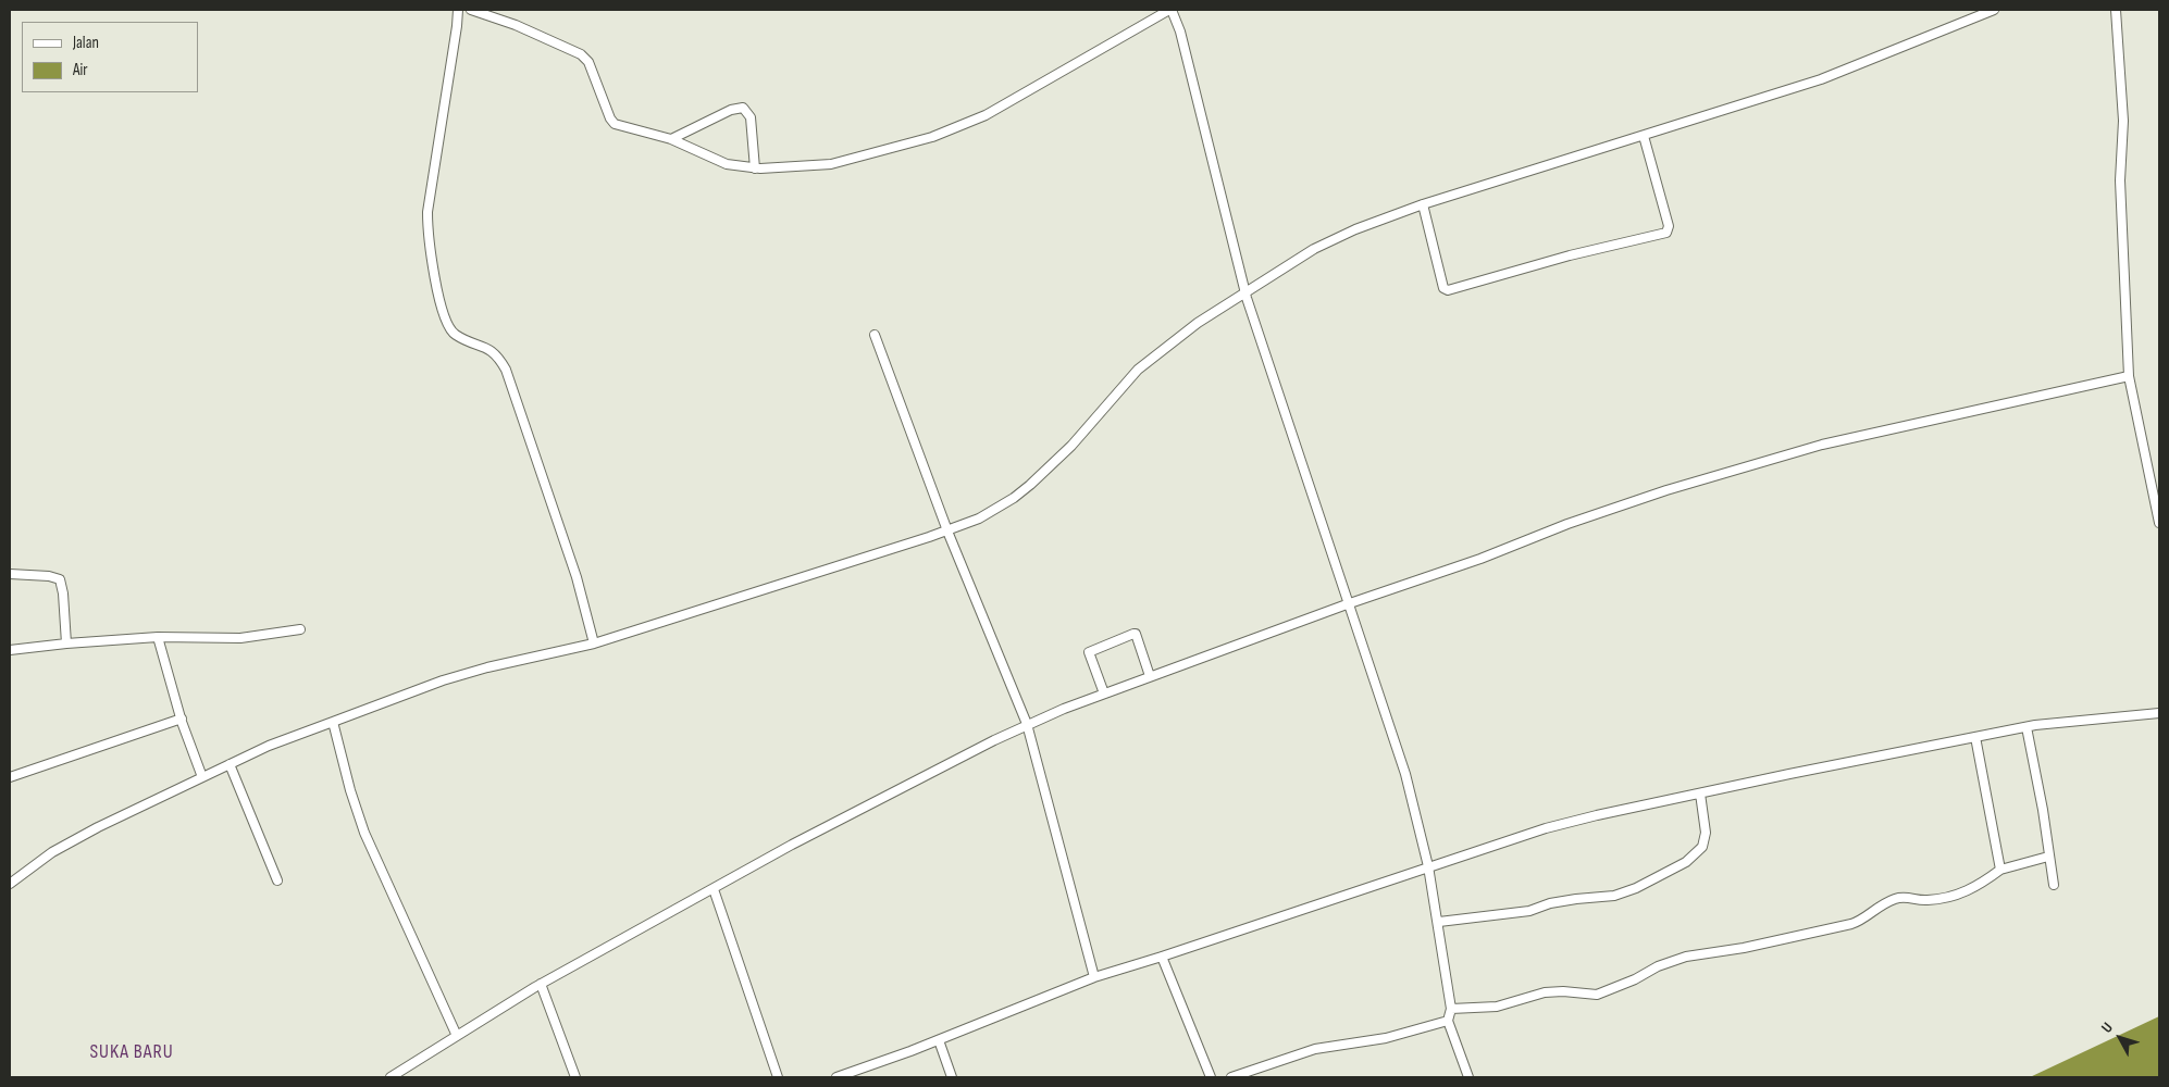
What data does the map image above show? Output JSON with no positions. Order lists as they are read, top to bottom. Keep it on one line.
{"districts":["SUKA BARU"],"legend":["Jalan","Air"],"north":"top left"}
